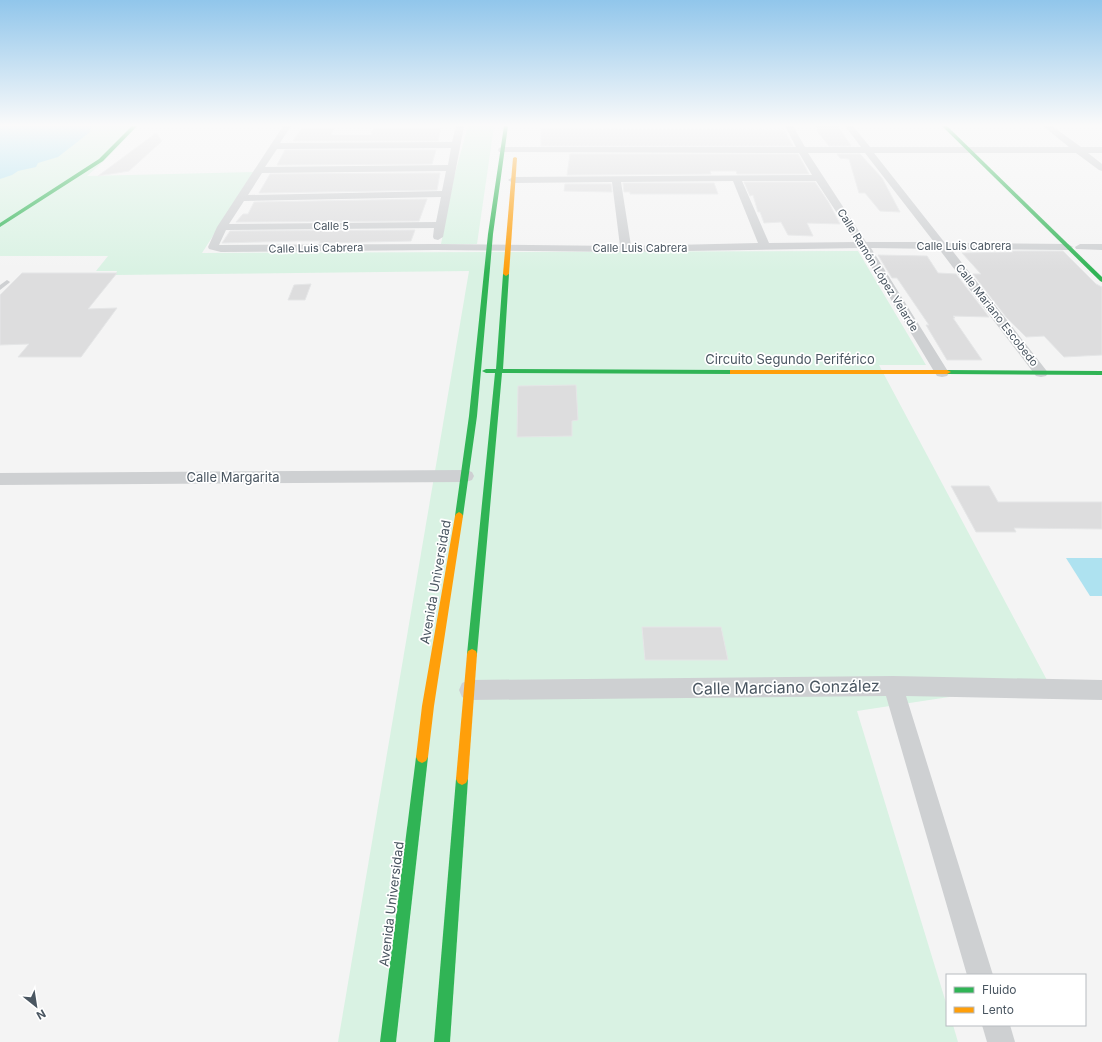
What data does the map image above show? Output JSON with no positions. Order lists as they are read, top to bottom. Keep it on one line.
{"streets":{"main road":["Circuito Segundo Periférico","Avenida Universidad"],"street":["Calle 5","Calle Luis Cabrera","Calle Ramón López Velarde","Calle Mariano Escobedo","Calle Margarita","Calle Marciano González"]},"crossings":[["Calle 5","Calle Luis Cabrera"],["Calle Luis Cabrera","Calle Ramón López Velarde"],["Calle Luis Cabrera","Calle Mariano Escobedo"],["Calle Luis Cabrera","Avenida Universidad"],["Calle Ramón López Velarde","Circuito Segundo Periférico"],["Calle Mariano Escobedo","Circuito Segundo Periférico"],["Circuito Segundo Periférico","Avenida Universidad"],["Calle Margarita","Avenida Universidad"]],"legend":["Fluido","Lento"],"north":"bottom right"}
